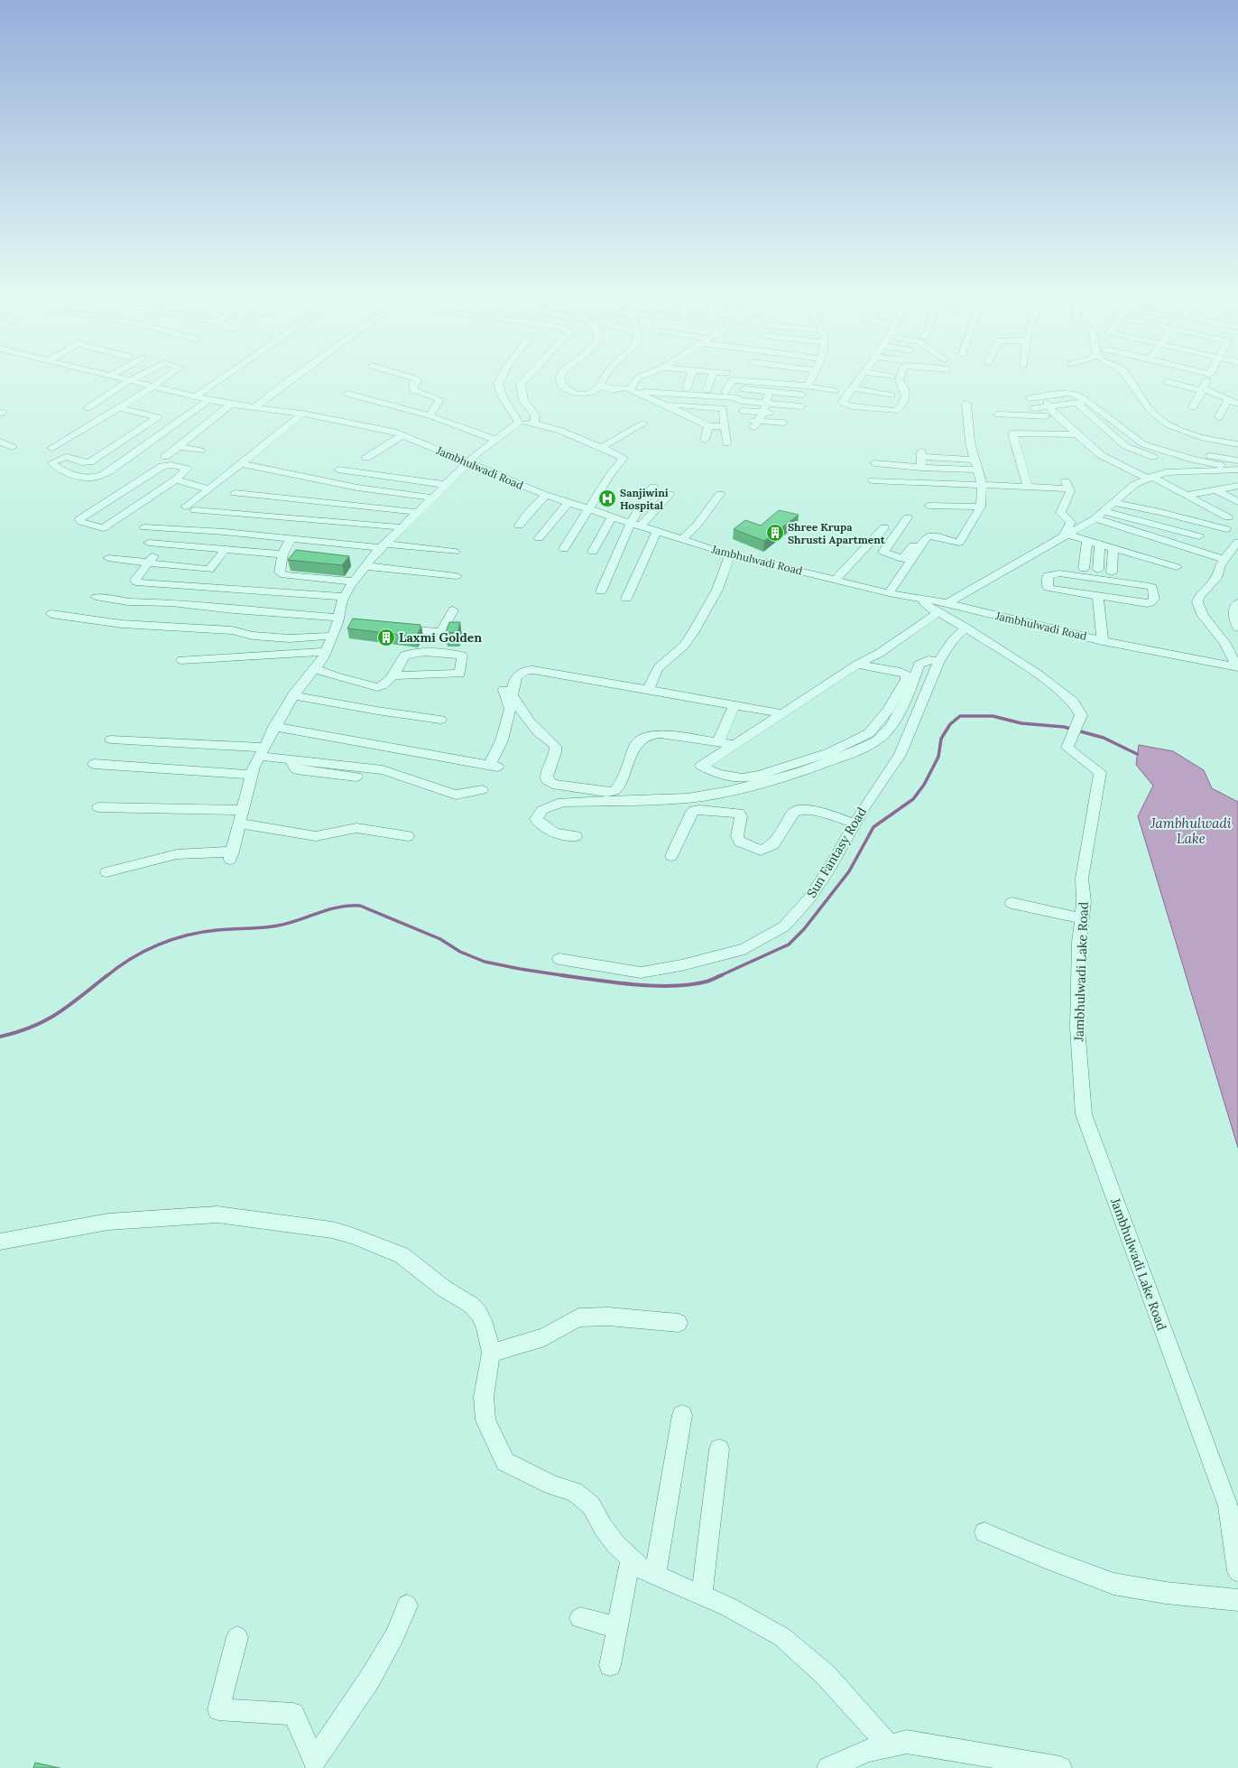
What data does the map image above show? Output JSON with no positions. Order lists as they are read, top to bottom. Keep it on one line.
{"streets":{"street":["Jambhulwadi Road","Sun Fantasy Road","Jambhulwadi Lake Road"]},"crossings":[["Jambhulwadi Road","Jambhulwadi Lake Road"],["Sun Fantasy Road","Jambhulwadi Lake Road"]],"water":["Jambhulwadi Lake"],"places":{"hospital":["Sanjiwini Hospital"],"building":["Shree Krupa Shrusti Apartment","Laxmi Golden"]}}
